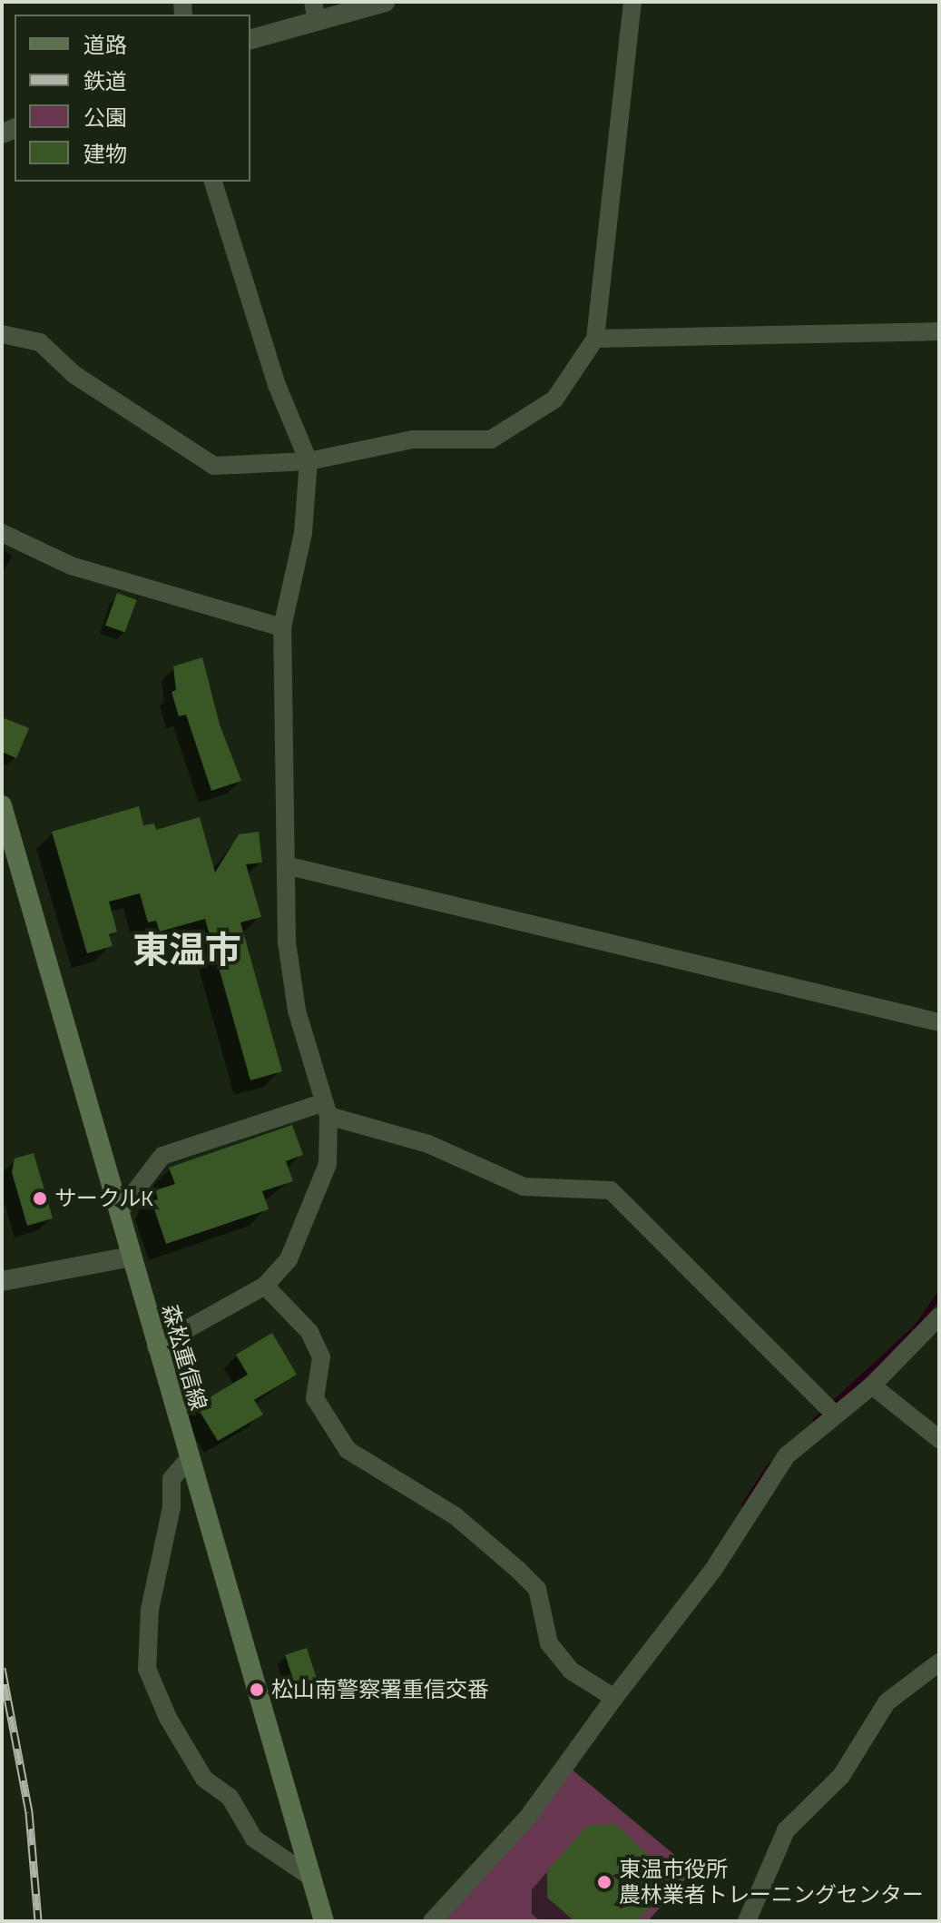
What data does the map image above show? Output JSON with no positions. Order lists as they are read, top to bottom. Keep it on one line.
{"streets":{"main road":["森松重信線"]},"districts":["東温市"],"places":["サークルK","松山南警察署重信交番","東温市役所 農林業者トレーニングセンター"],"legend":["道路","鉄道","公園","建物"]}
